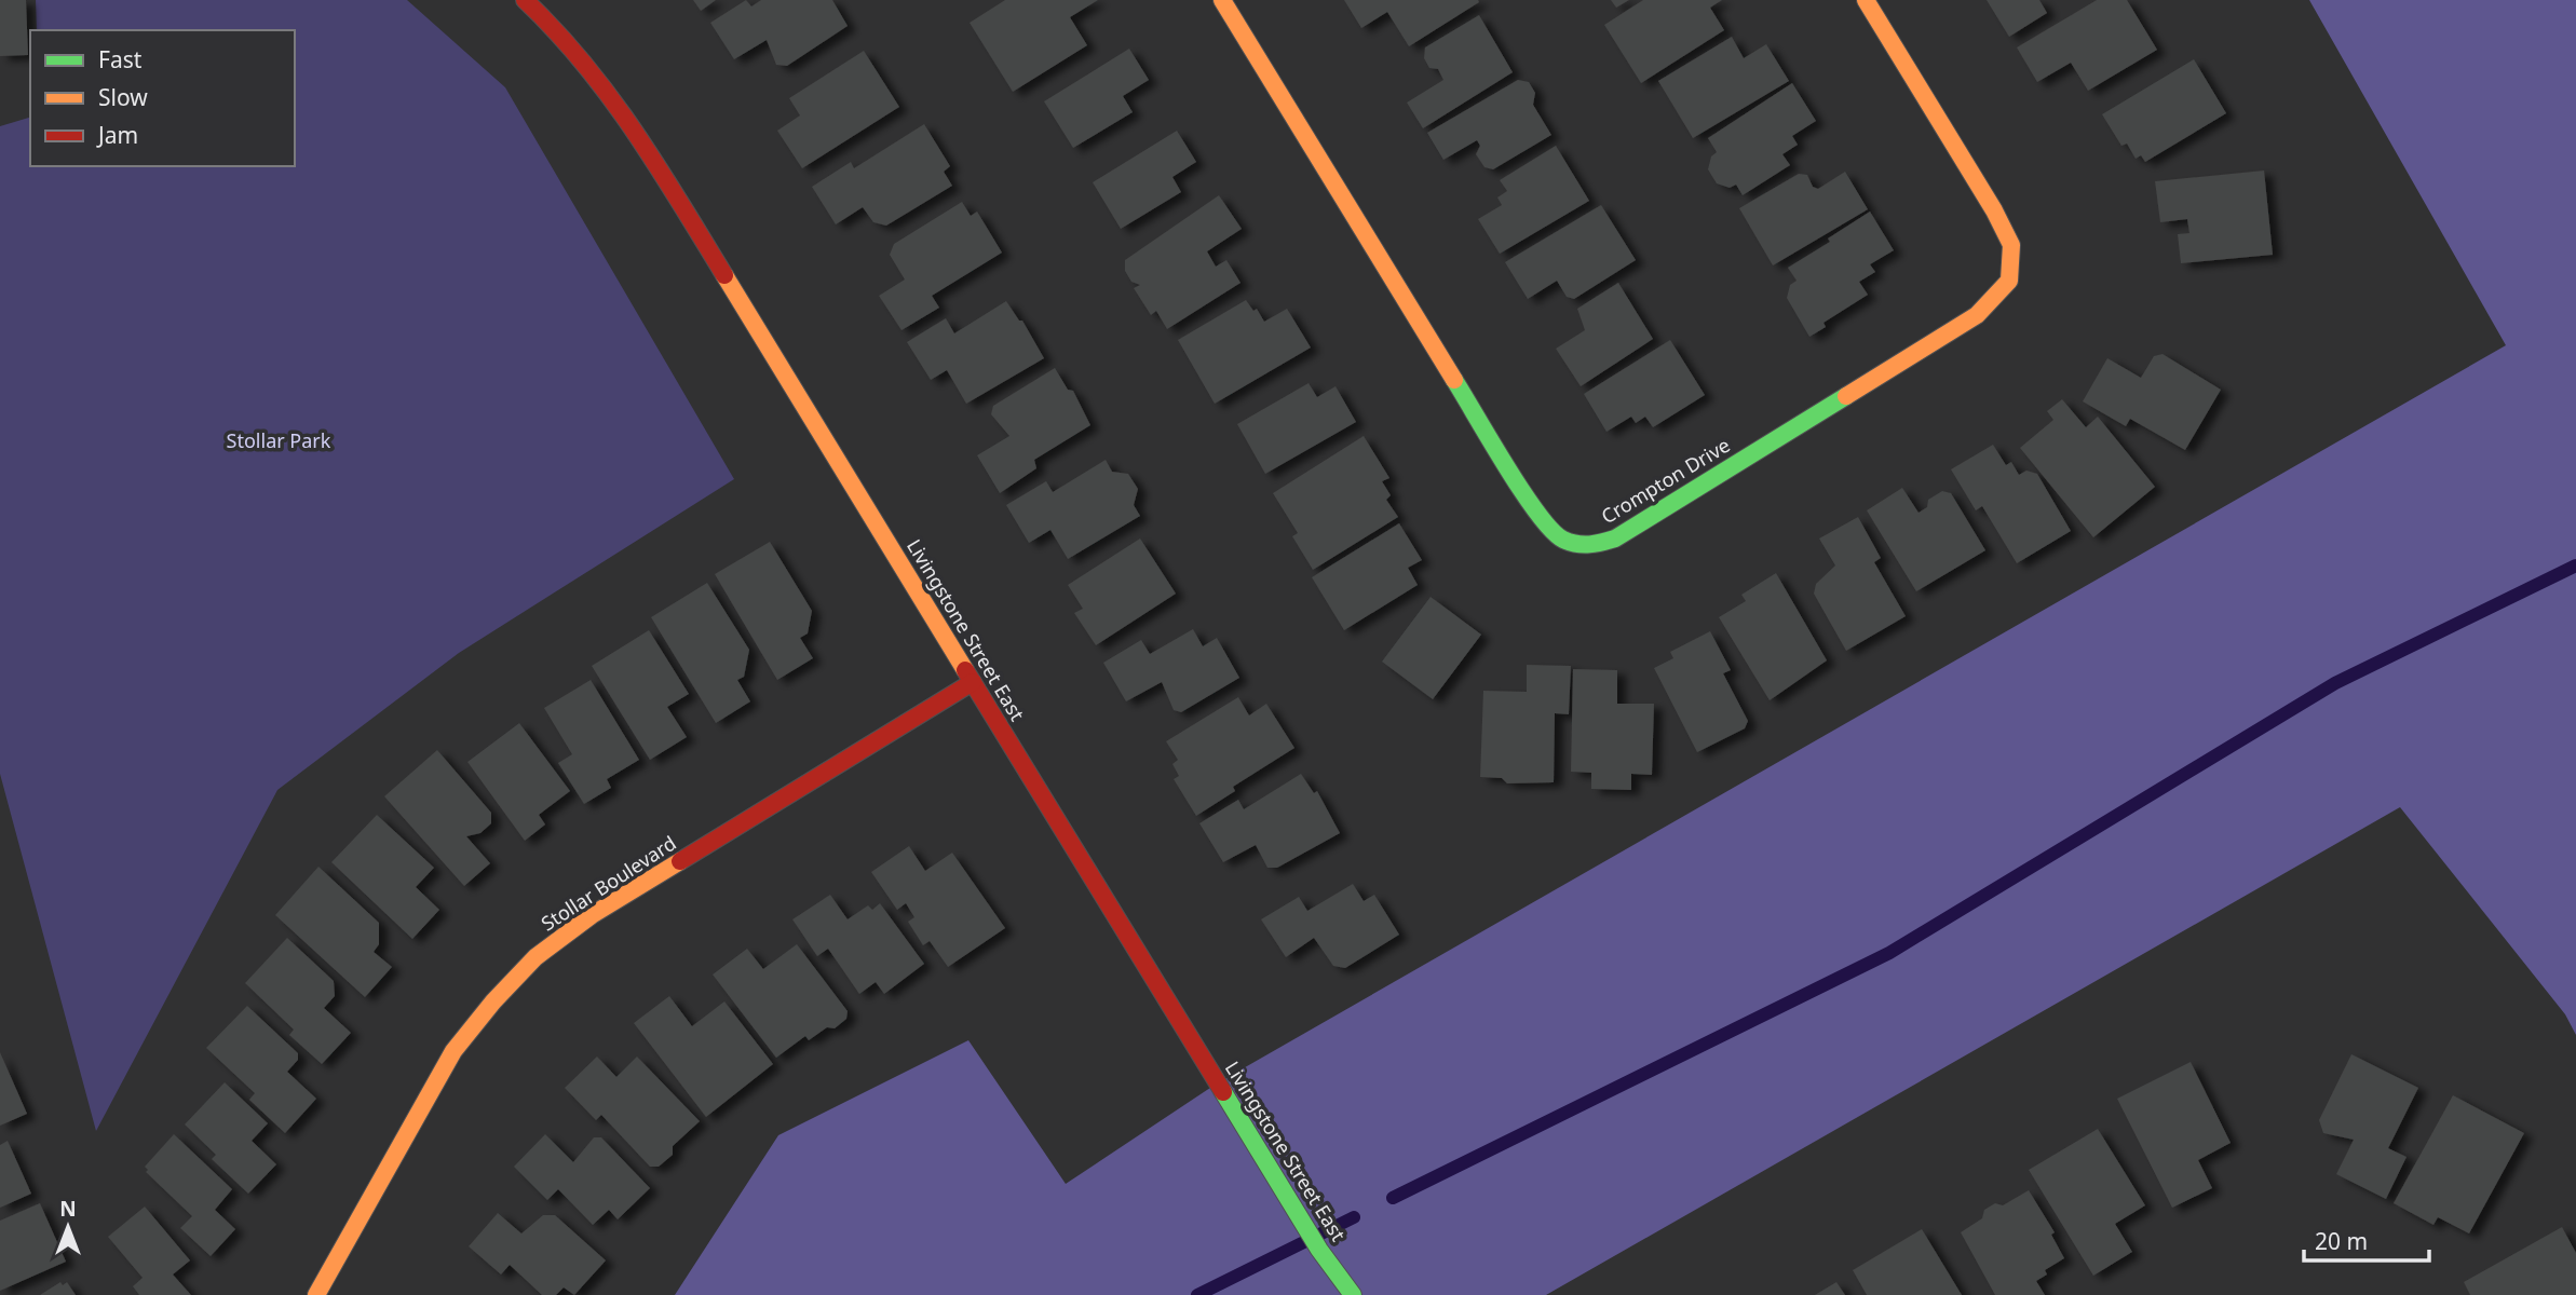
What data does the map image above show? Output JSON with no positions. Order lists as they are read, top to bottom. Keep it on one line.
{"streets":{"street":["Crompton Drive","Livingstone Street East","Stollar Boulevard"]},"crossings":[["Livingstone Street East","Stollar Boulevard"]],"parks":["Stollar Park"],"legend":["Fast","Slow","Jam"],"scale_bar":"20 m","north":"top"}
